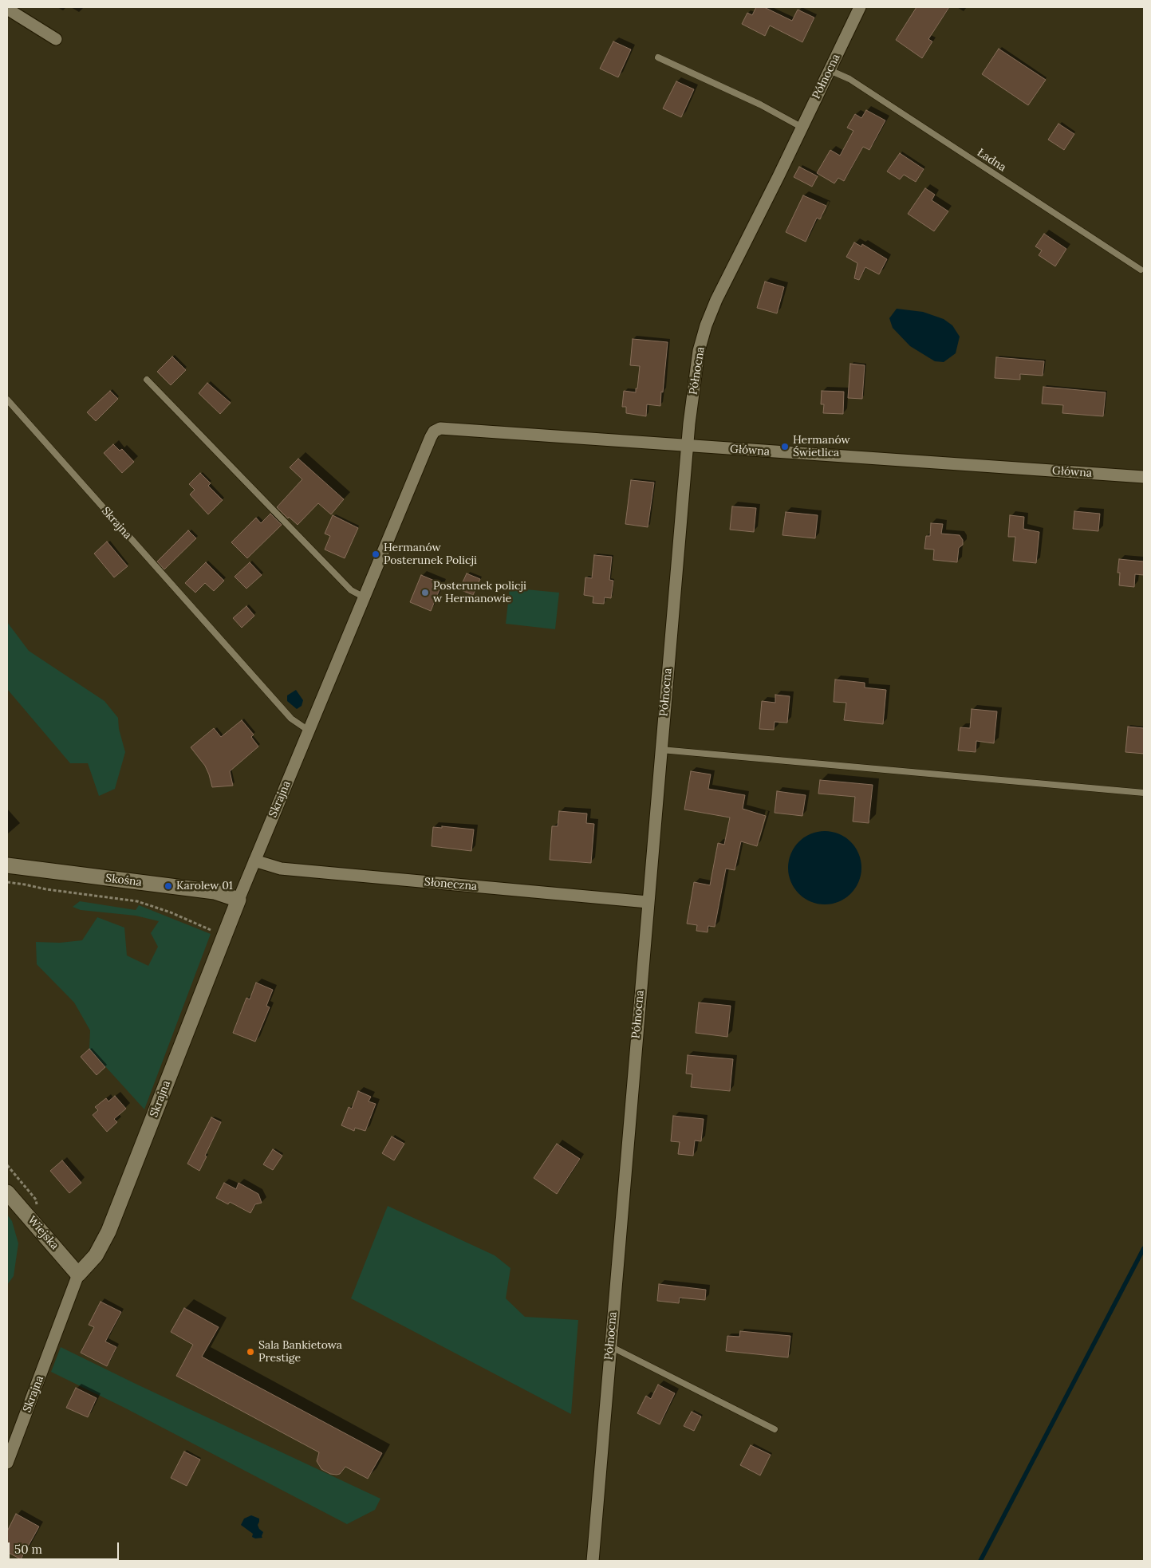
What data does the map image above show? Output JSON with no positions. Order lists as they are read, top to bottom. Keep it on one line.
{"streets":{"street":["Północna","Główna","Skrajna","Skośna","Słoneczna","Wiejska"],"lane":["Ładna"]},"crossings":[["Północna","Ładna"],["Północna","Główna"],["Północna","Słoneczna"],["Główna","Skrajna"],["Skrajna","Skośna"],["Skrajna","Słoneczna"],["Skrajna","Wiejska"]],"places":["Hermanów Świetlica","Hermanów Posterunek Policji","Posterunek policji w Hermanowie","Karolew 01","Sala Bankietowa Prestige"],"scale_bar":"50 m"}
